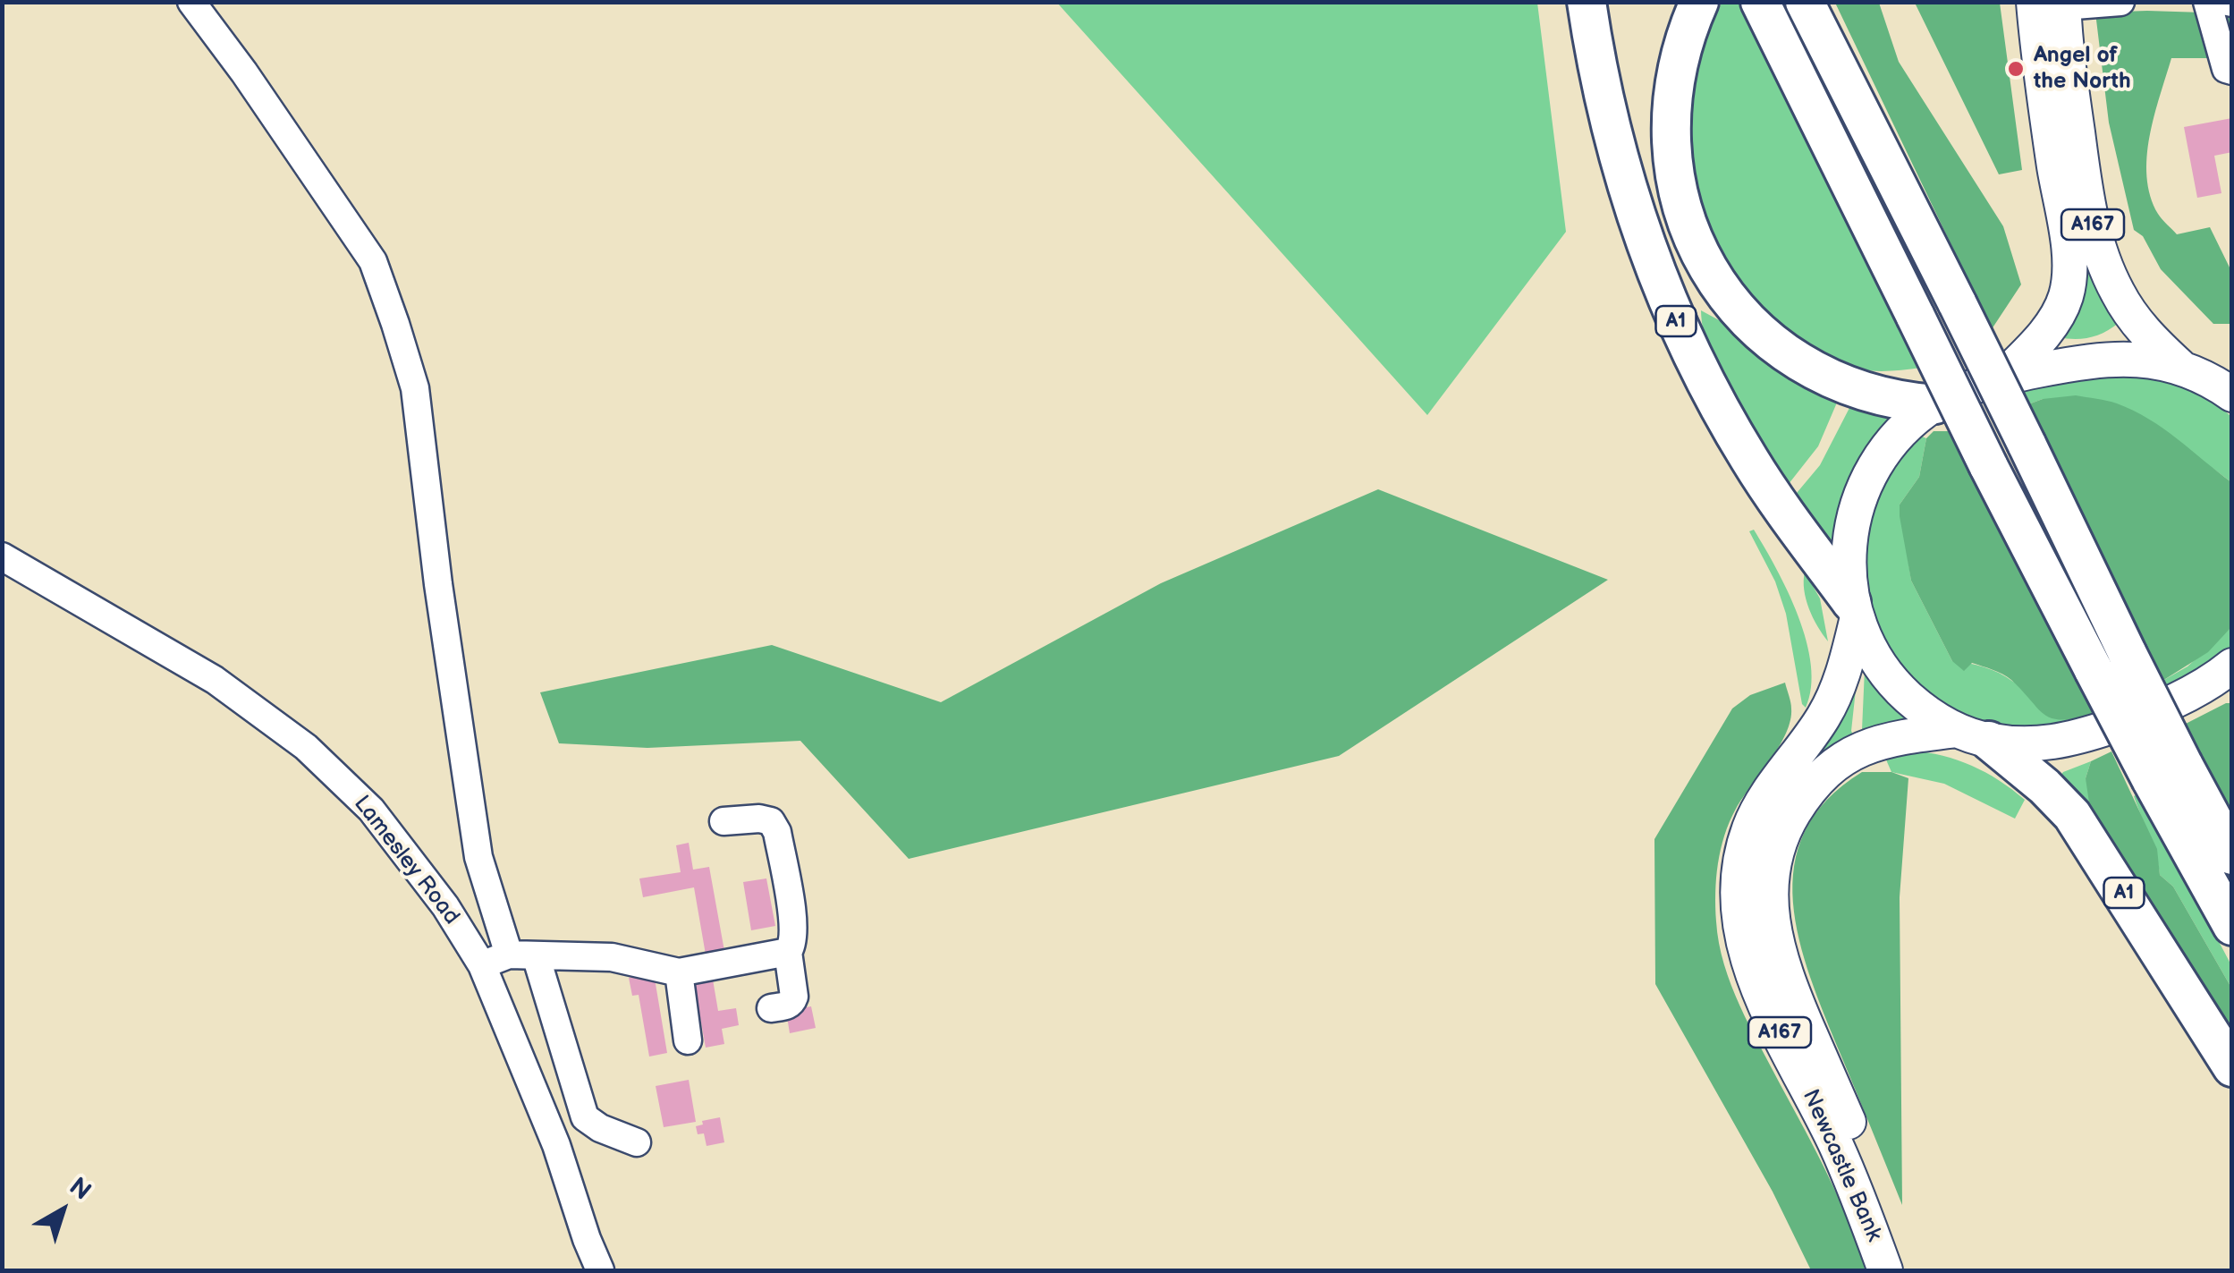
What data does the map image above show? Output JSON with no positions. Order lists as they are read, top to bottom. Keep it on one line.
{"streets":{"highway":["A1"],"main road":["A167","Newcastle Bank"],"street":["Lamesley Road"]},"crossings":[["A167","A1"],["A167","Newcastle Bank"],["A1","Newcastle Bank"]],"places":["Angel of the North"],"north":"top right"}
